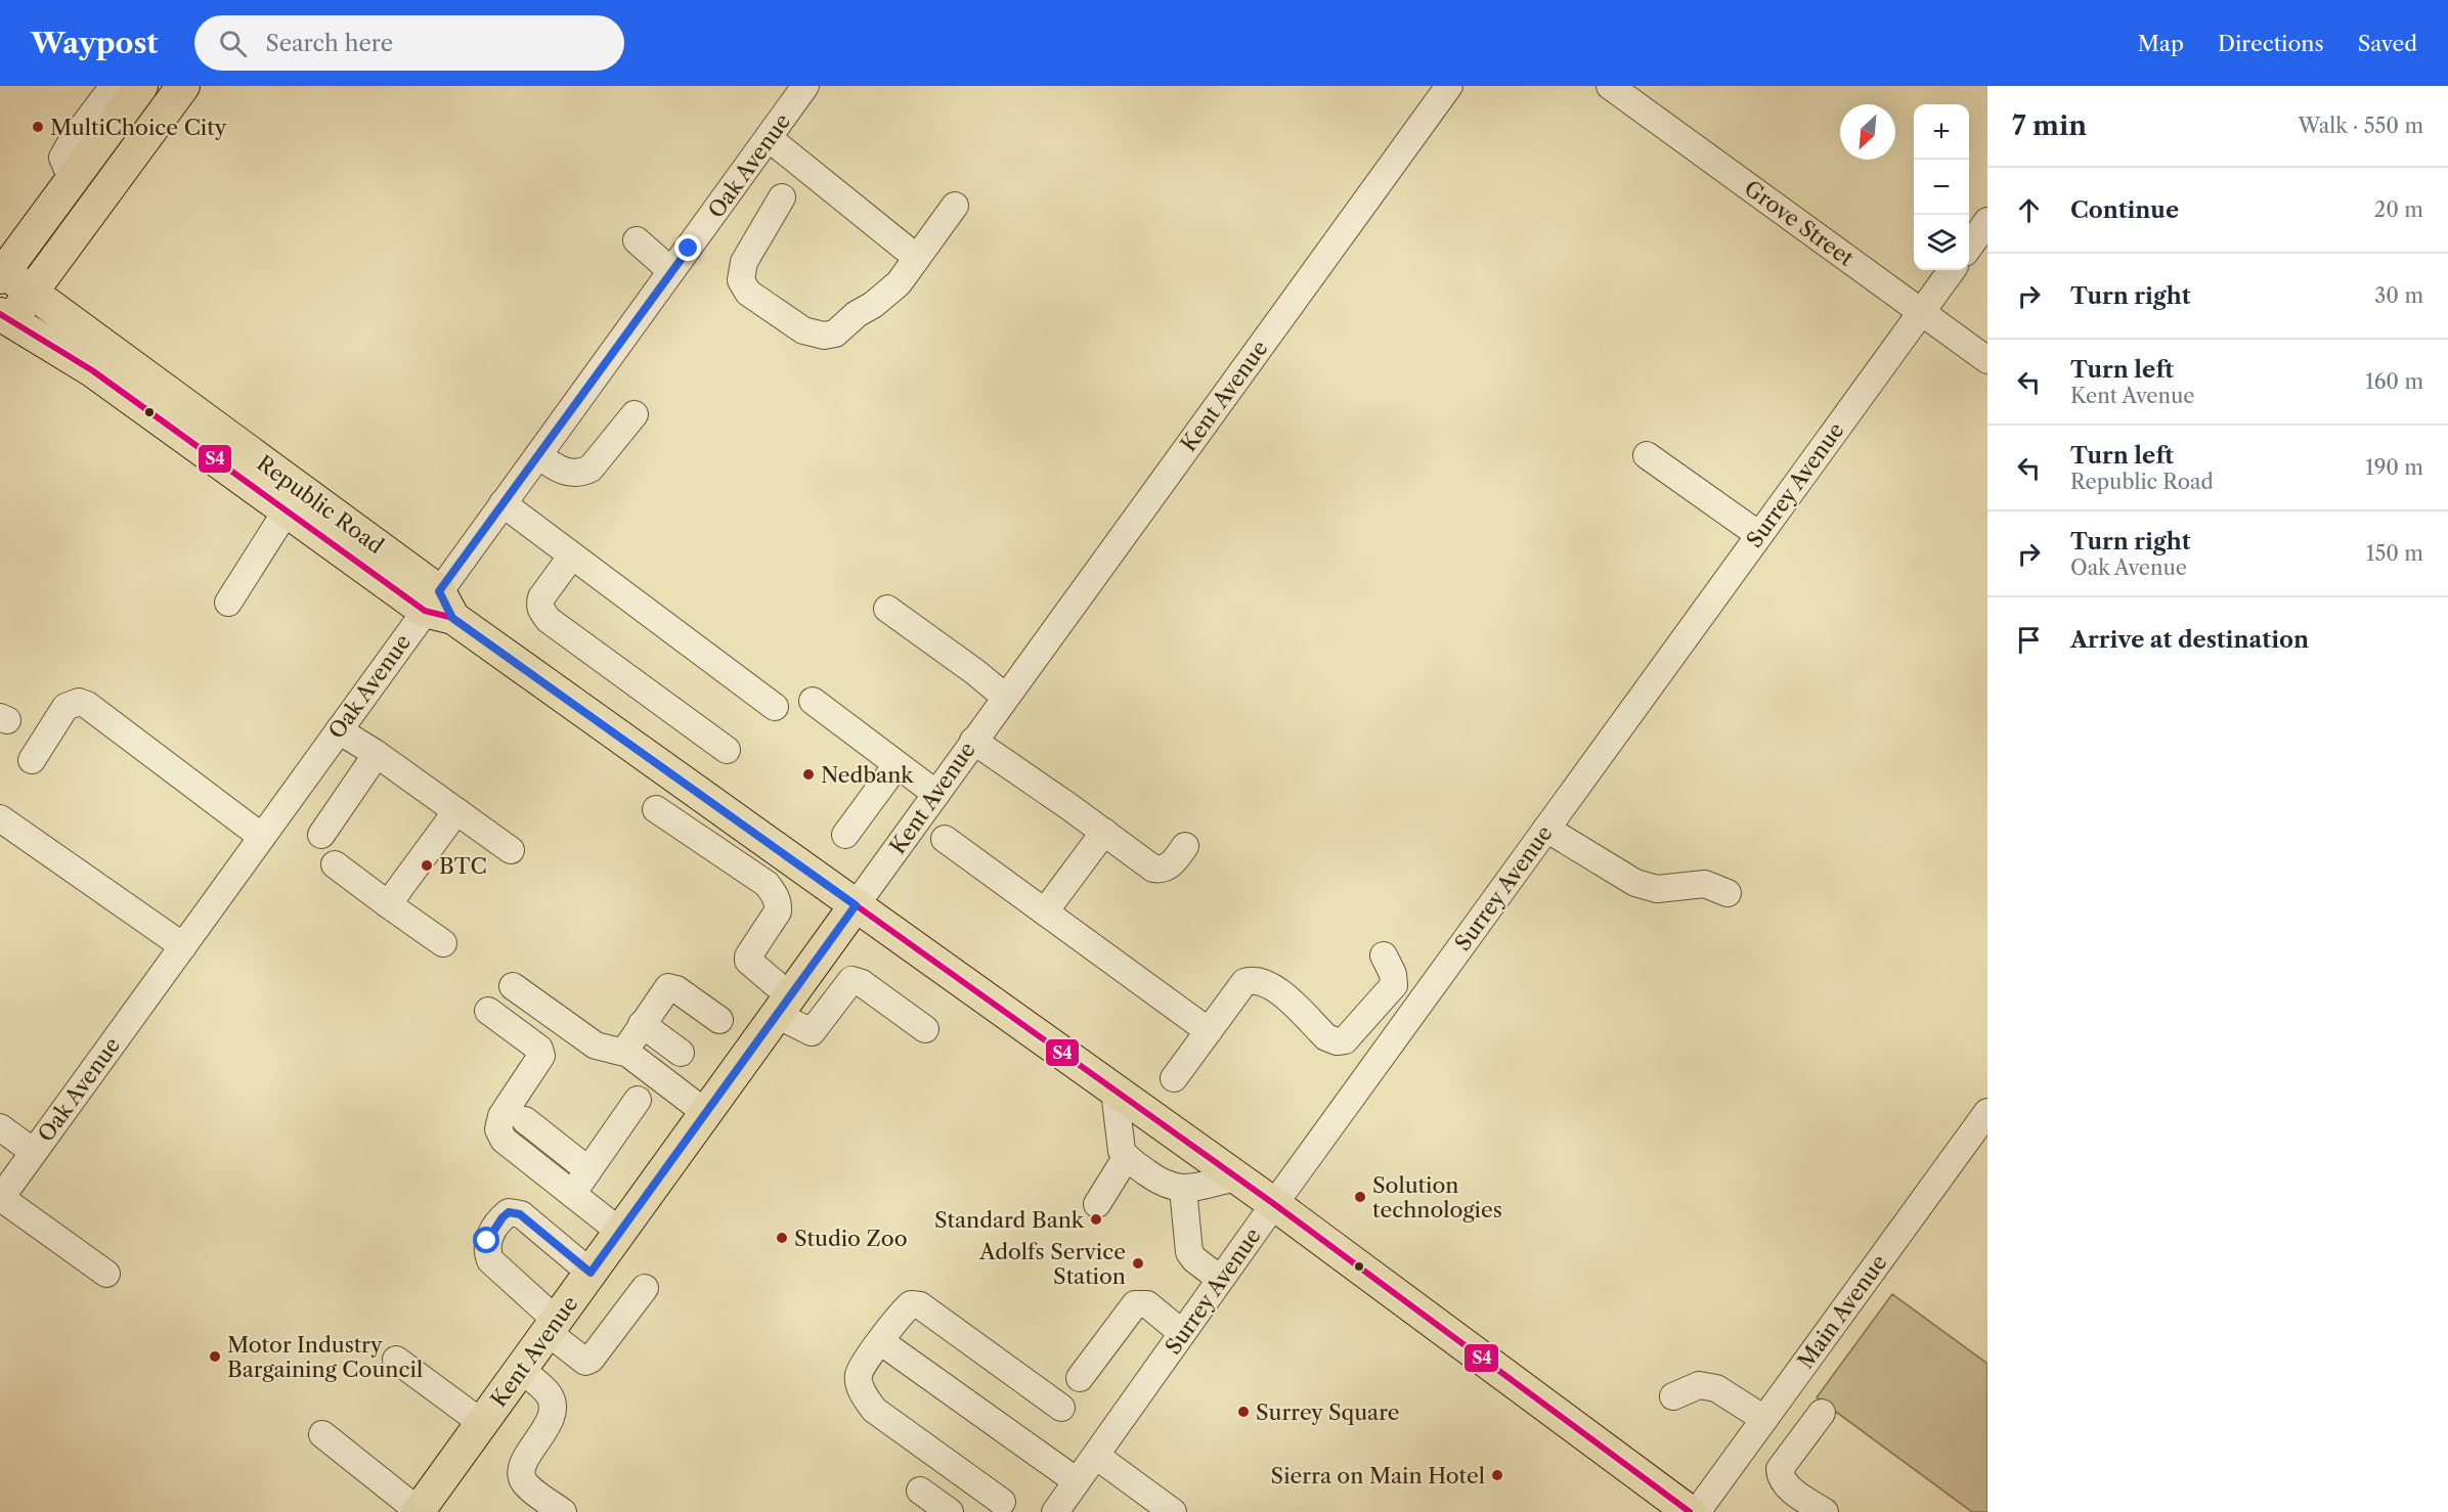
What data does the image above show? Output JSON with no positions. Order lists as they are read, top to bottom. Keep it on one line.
{"streets":{"main road":["Kent Avenue","Republic Road"],"street":["Oak Avenue","Grove Street","Surrey Avenue","Main Avenue"]},"crossings":[["Oak Avenue","Republic Road"],["Grove Street","Surrey Avenue"],["Kent Avenue","Republic Road"],["Surrey Avenue","Republic Road"]],"places":["MultiChoice City","Nedbank","BTC","Solution technologies","Standard Bank","Studio Zoo","Adolfs Service Station","Motor Industry Bargaining Council","Surrey Square","Sierra on Main Hotel"],"lines":["transit line S4"],"north":"bottom left","page":{"header":"Waypost","search":"Search here","nav":["Map","Directions","Saved"],"heading":["7 min","Walk · 550 m"],"map_buttons":["+","−"],"list":[["Continue","20 m"],["Turn right","30 m"],["Turn left","Kent Avenue","160 m"],["Turn left","Republic Road","190 m"],["Turn right","Oak Avenue","150 m"],"Arrive at destination"]}}
